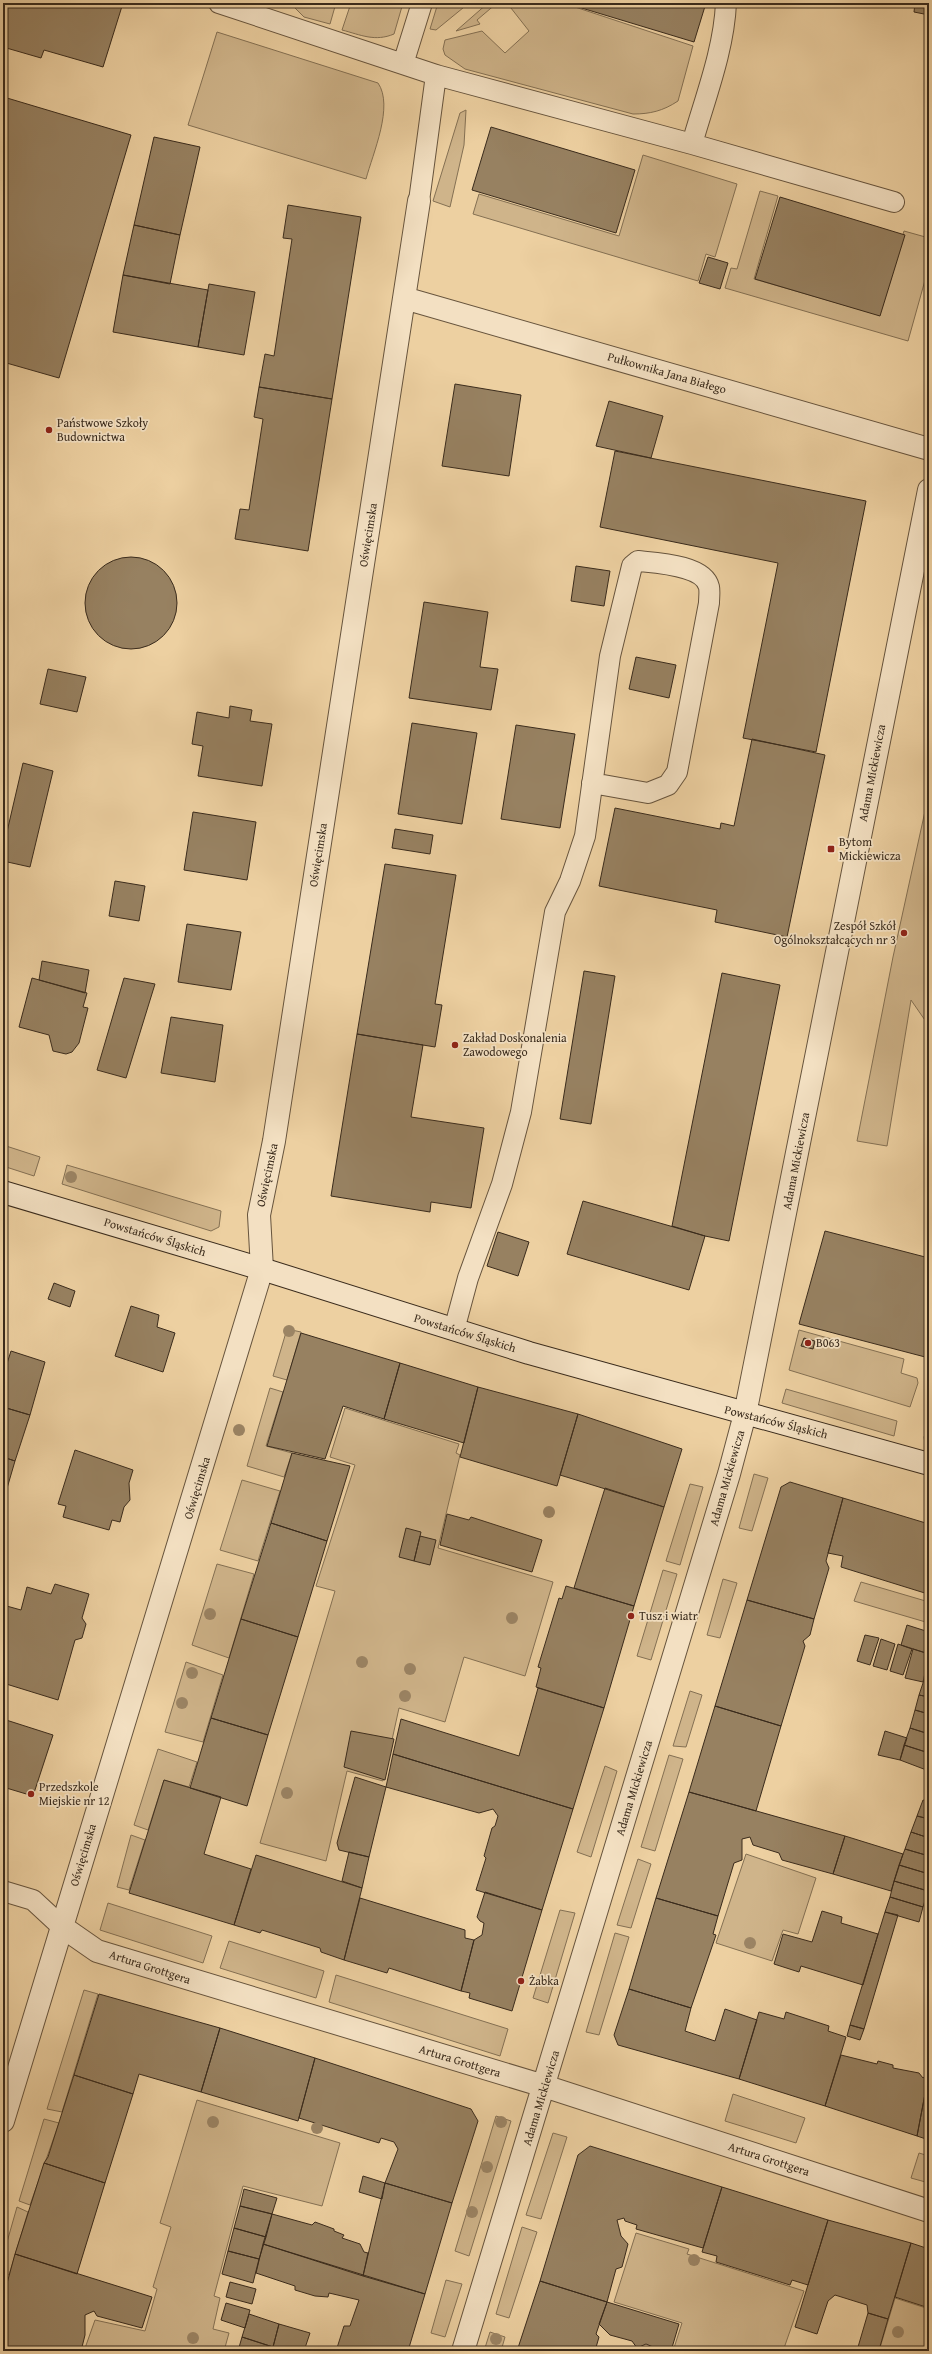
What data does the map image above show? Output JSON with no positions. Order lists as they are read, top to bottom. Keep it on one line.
{"streets":{"street":["Pułkownika Jana Białego","Oświęcimska","Adama Mickiewicza","Powstańców Śląskich","Artura Grottgera"]},"crossings":[["Pułkownika Jana Białego","Oświęcimska"],["Oświęcimska","Powstańców Śląskich"],["Oświęcimska","Artura Grottgera"],["Adama Mickiewicza","Powstańców Śląskich"],["Adama Mickiewicza","Artura Grottgera"]],"places":{"other":["Państwowe Szkoły Budownictwa","Zespół Szkół Ogólnokształcących nr 3","Zakład Doskonalenia Zawodowego","B063","Tusz i wiatr","Przedszkole Miejskie nr 12","Żabka"],"transit":["Bytom Mickiewicza"]}}
